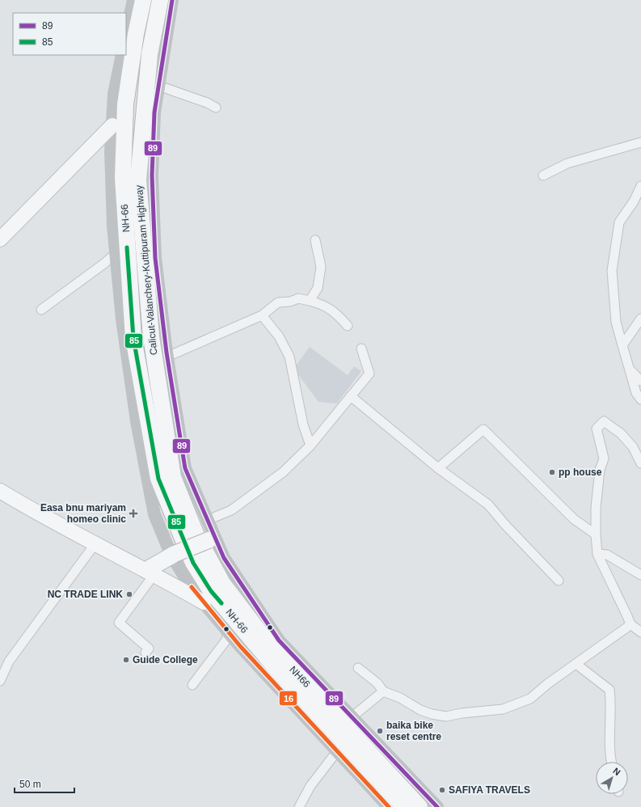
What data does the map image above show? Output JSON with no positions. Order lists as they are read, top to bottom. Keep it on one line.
{"streets":{"highway":["NH-66","Calicut-Valanchery-Kuttipuram Highway","NH66"]},"crossings":[["Calicut-Valanchery-Kuttipuram Highway","NH66"]],"places":{"other":["pp house","NC TRADE LINK","Guide College","baika bike reset centre","SAFIYA TRAVELS"],"health":["Easa bnu mariyam homeo clinic"]},"lines":["transit line 89","transit line 85","transit line 16"],"legend":["89","85"],"scale_bar":"50 m","north":"top right"}
